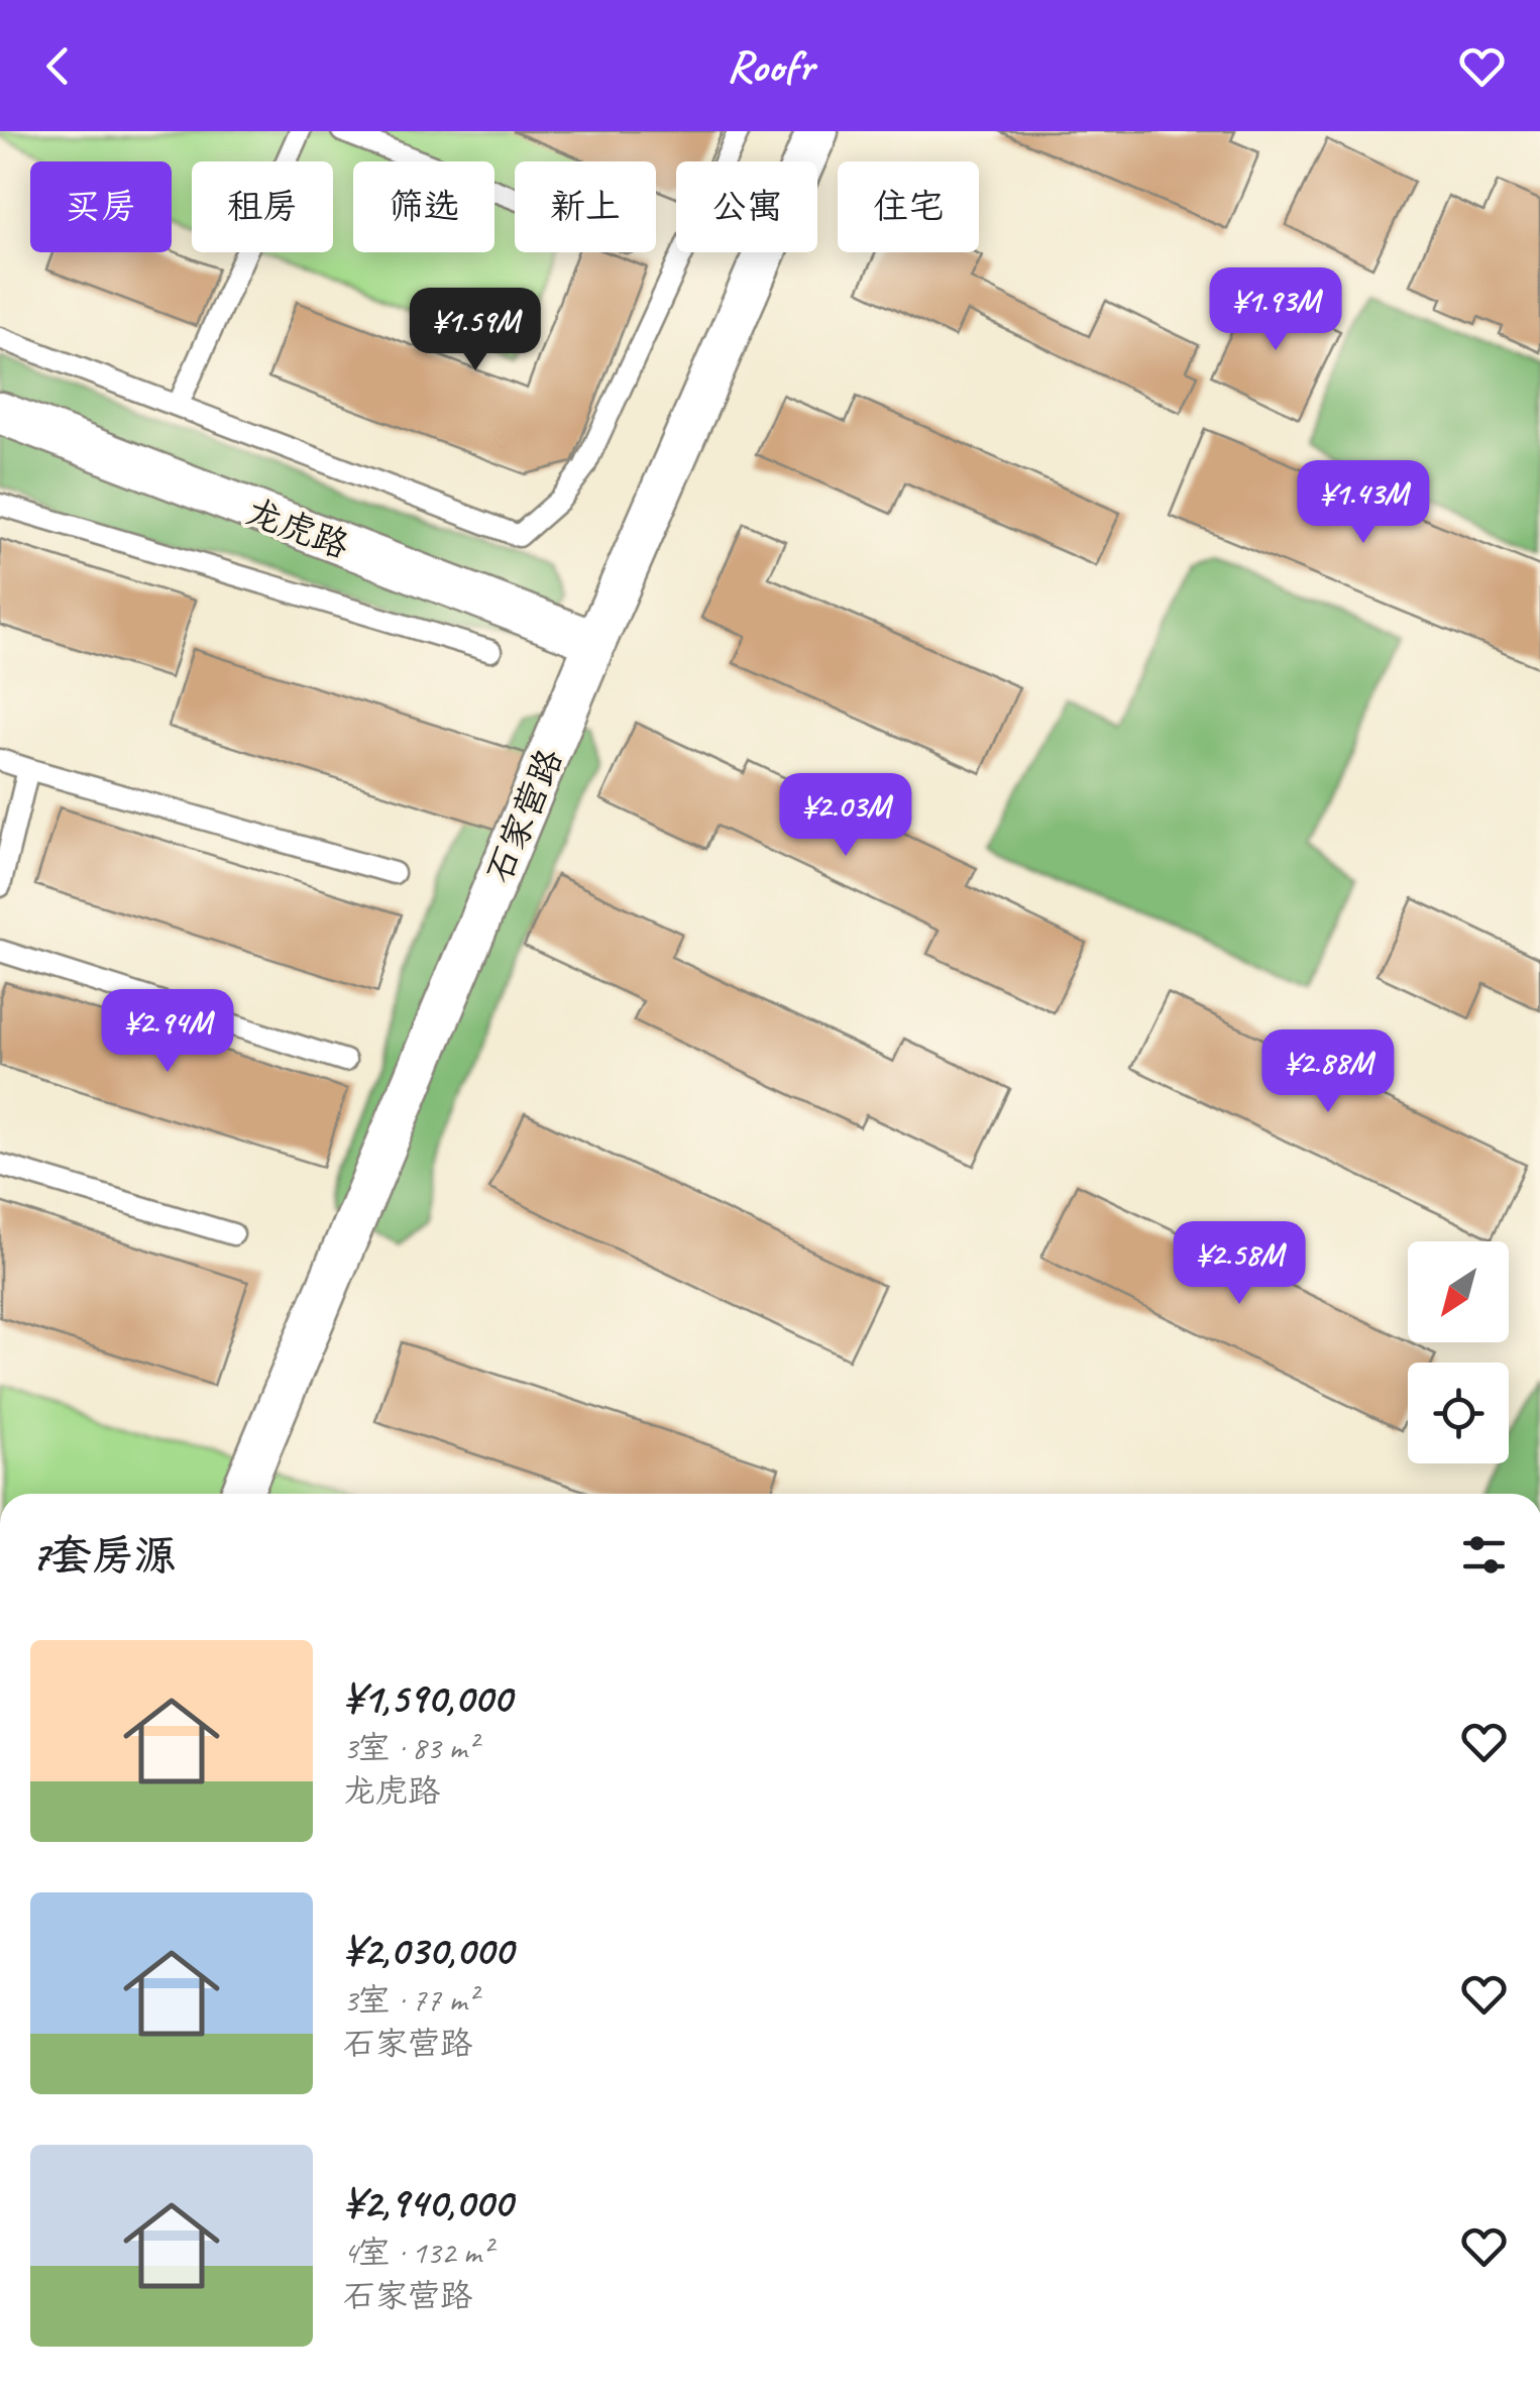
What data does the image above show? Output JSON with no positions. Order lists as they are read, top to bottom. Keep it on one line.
{"streets":{"street":["龙虎路","石家营路"]},"crossings":[["龙虎路","石家营路"]],"north":"bottom left","page":{"header":"Roofr","chip":["买房","租房","筛选","新上","公寓","住宅"],"price":["¥1.93M","¥1.59M","¥1.43M","¥2.03M","¥2.94M","¥2.88M","¥2.58M"],"heading":"7套房源","list":[{"name":"¥1,590,000","note":"3室 · 83 m² · 龙虎路"},{"name":"¥2,030,000","note":"3室 · 77 m² · 石家营路"},{"name":"¥2,940,000","note":"4室 · 132 m² · 石家营路"}]}}
